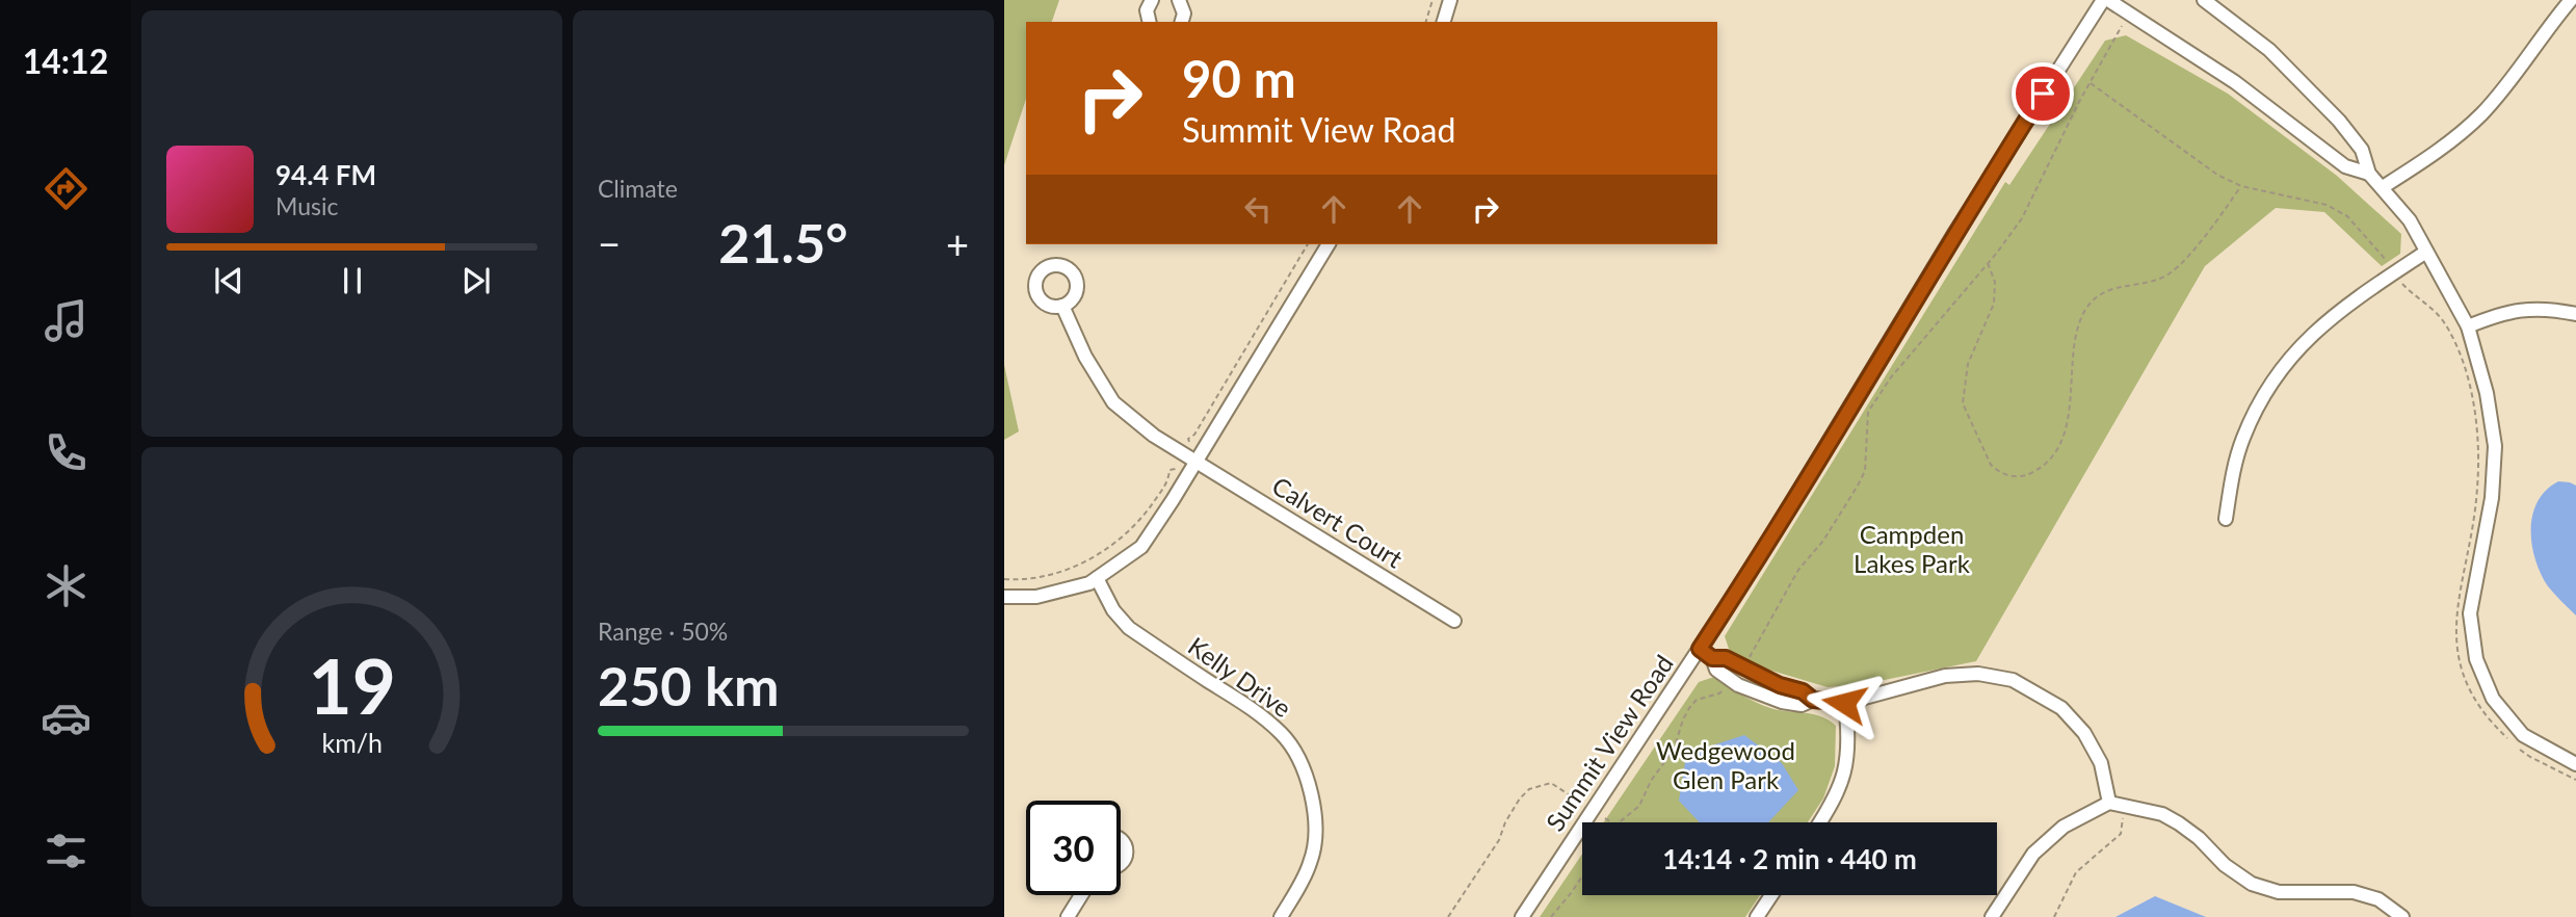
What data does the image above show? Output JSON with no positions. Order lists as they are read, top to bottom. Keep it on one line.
{"streets":{"street":["Calvert Court","Kelly Drive","Summit View Road"]},"parks":["Campden Lakes Park","Wedgewood Glen Park"],"page":{"tabs":"14:12","tile":["Climate",["Range · 50%","250 km"]],"turn":["90 m","Summit View Road"],"song":["94.4 FM","Music"],"heat":["−","21.5°","+"],"limit":"30","trip":"14:14 · 2 min · 440 m","gauge":["19","km/h"]}}
